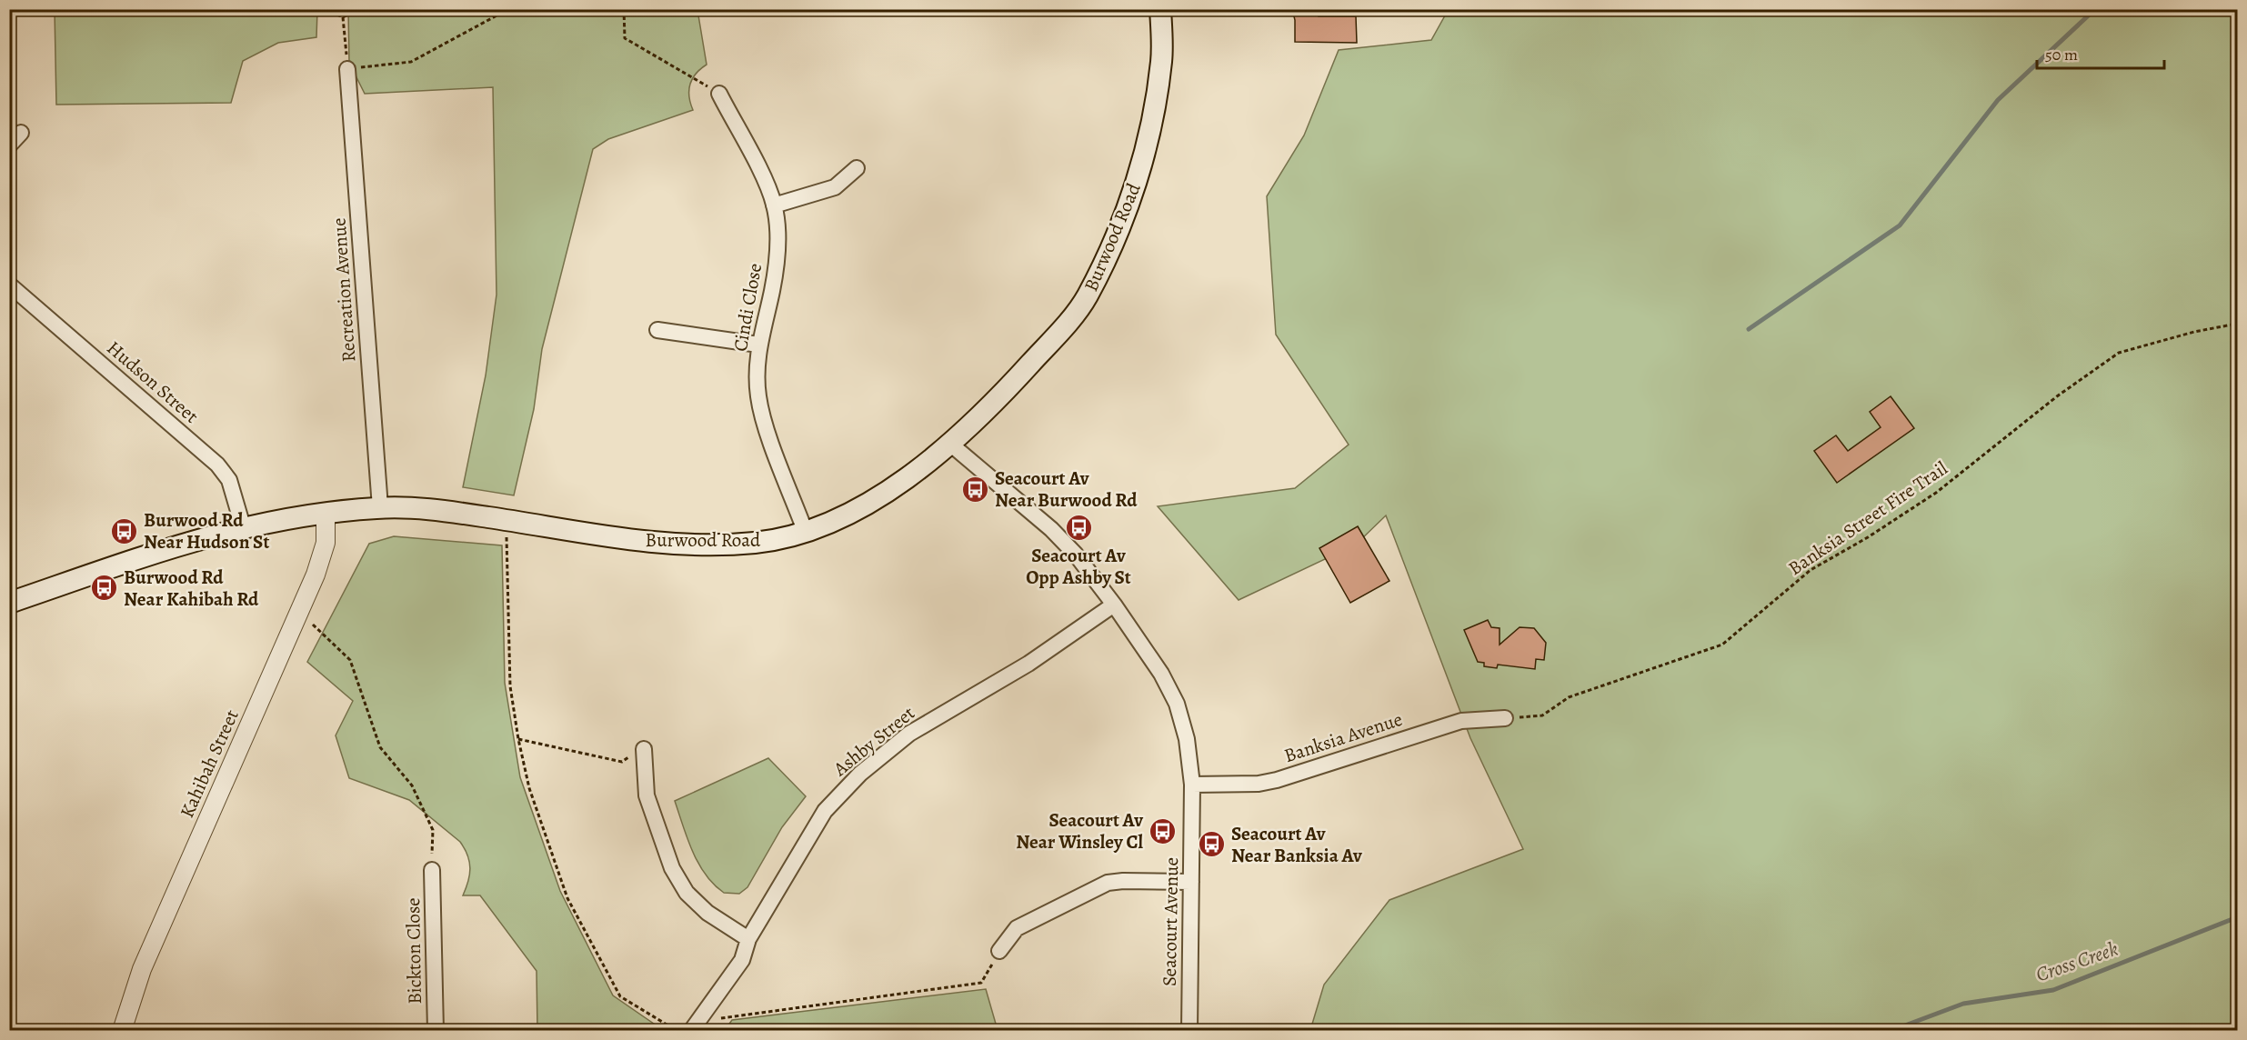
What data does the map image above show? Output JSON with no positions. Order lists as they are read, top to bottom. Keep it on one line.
{"streets":{"main road":["Burwood Road"],"street":["Recreation Avenue","Cindi Close","Hudson Street","Banksia Avenue","Ashby Street","Kahibah Street","Seacourt Avenue","Bickton Close"],"path":["Banksia Street Fire Trail"]},"crossings":[["Burwood Road","Recreation Avenue"],["Burwood Road","Cindi Close"],["Burwood Road","Hudson Street"],["Burwood Road","Kahibah Street"],["Burwood Road","Seacourt Avenue"],["Banksia Street Fire Trail","Banksia Avenue"],["Banksia Avenue","Seacourt Avenue"],["Ashby Street","Seacourt Avenue"]],"water":["Cross Creek"],"places":{"bus stop":["Seacourt Av Near Burwood Rd","Seacourt Av Opp Ashby St","Burwood Rd Near Hudson St","Burwood Rd Near Kahibah Rd","Seacourt Av Near Winsley Cl","Seacourt Av Near Banksia Av"]},"scale_bar":"50 m"}
